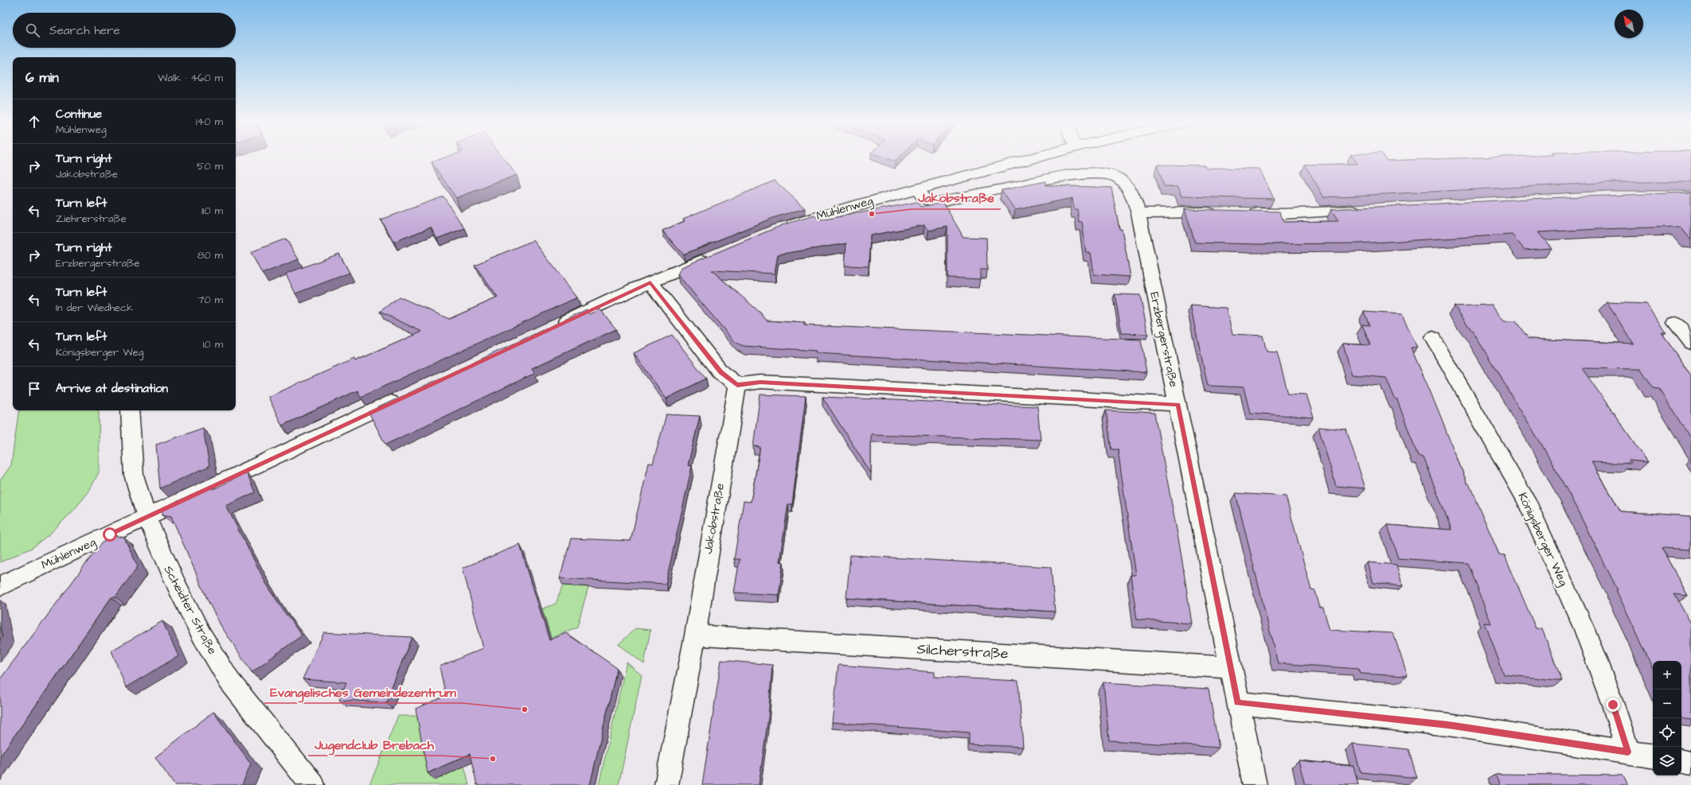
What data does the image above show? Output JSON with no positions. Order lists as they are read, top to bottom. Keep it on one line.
{"streets":{"street":["Mühlenweg","Erzbergerstraße","Jakobstraße","Königsberger Weg","Scheidter Straße","Silcherstraße"]},"crossings":[["Mühlenweg","Erzbergerstraße"],["Mühlenweg","Scheidter Straße"],["Erzbergerstraße","Silcherstraße"],["Jakobstraße","Silcherstraße"]],"places":["Jakobstraße","Evangelisches Gemeindezentrum","Jugendclub Brebach"],"north":"top left","page":{"search":"Search here","heading":["6 min","Walk · 460 m"],"list":[["Continue","Mühlenweg","140 m"],["Turn right","Jakobstraße","50 m"],["Turn left","Ziehrerstraße","110 m"],["Turn right","Erzbergerstraße","80 m"],["Turn left","In der Wiedheck","70 m"],["Turn left","Königsberger Weg","10 m"],"Arrive at destination"],"map_buttons":["+","−"]}}
